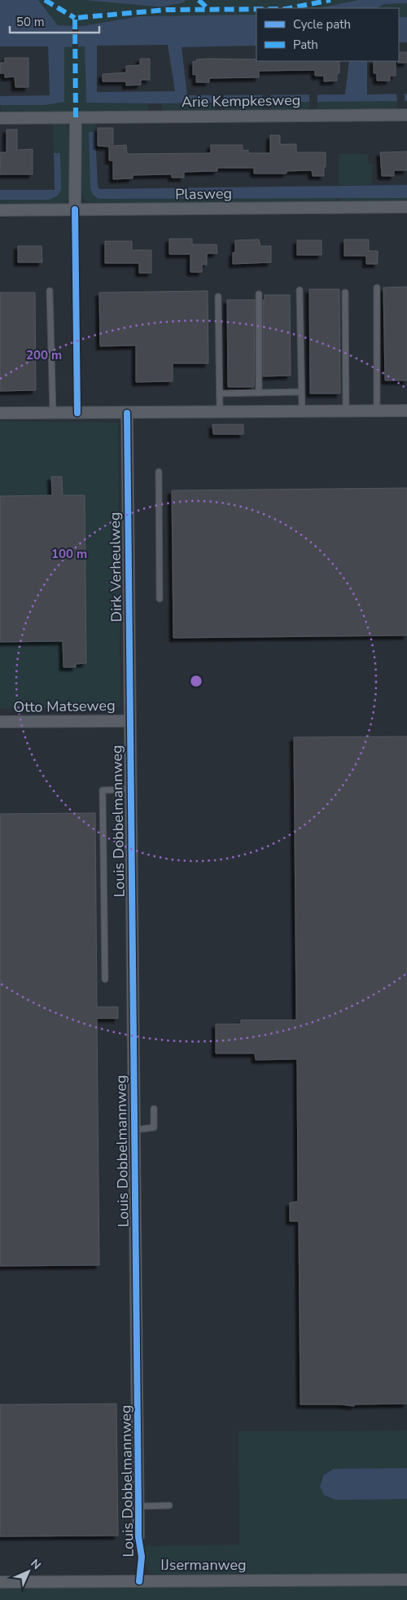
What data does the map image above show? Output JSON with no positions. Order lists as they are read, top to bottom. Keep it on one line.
{"streets":{"street":["Arie Kempkesweg","Plasweg","Dirk Verheulweg","Otto Matseweg","Louis Dobbelmannweg","IJsermanweg"]},"crossings":[["Dirk Verheulweg","Otto Matseweg"],["Dirk Verheulweg","Louis Dobbelmannweg"],["Otto Matseweg","Louis Dobbelmannweg"]],"legend":["Cycle path","Path"],"scale_bar":"50 m","north":"top right","rings":["200 m","100 m"]}
